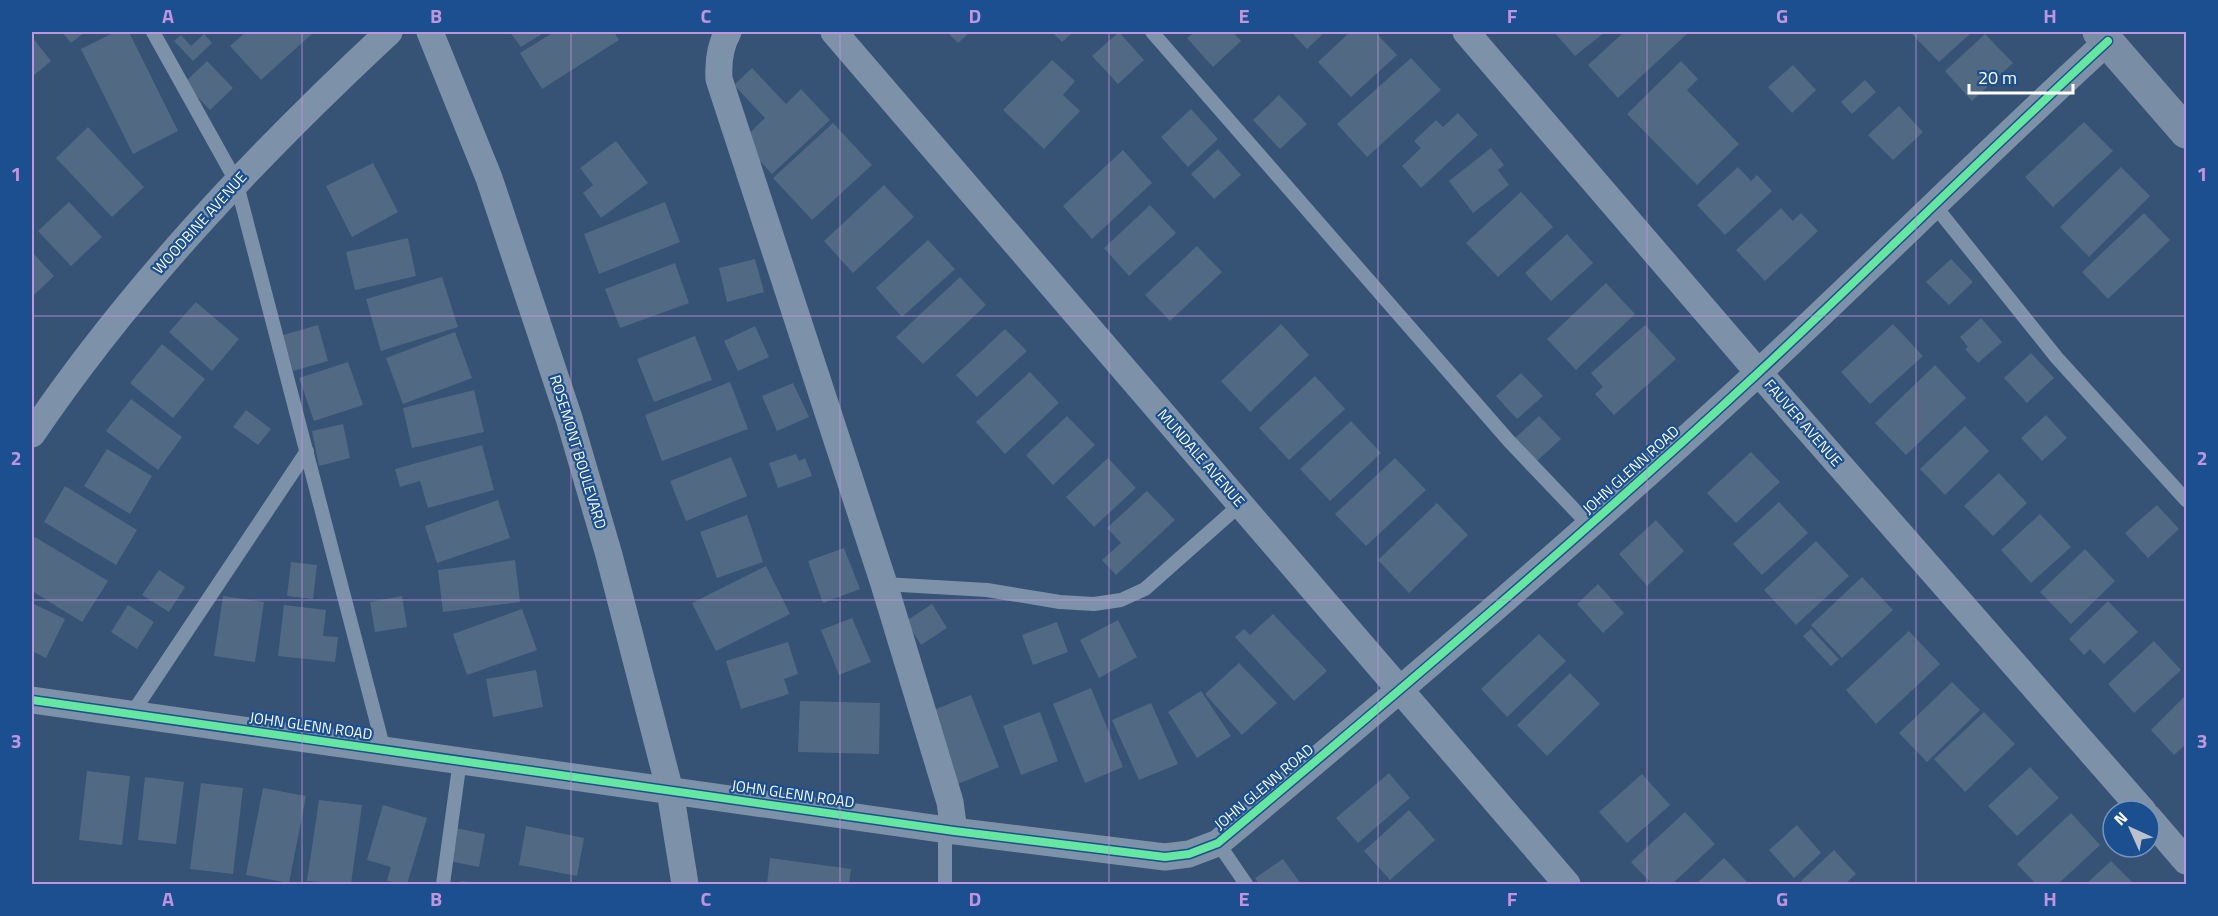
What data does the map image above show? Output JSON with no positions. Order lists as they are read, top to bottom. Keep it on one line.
{"streets":{"street":["WOODBINE AVENUE","FAUVER AVENUE","ROSEMONT BOULEVARD","MUNDALE AVENUE","JOHN GLENN ROAD"]},"crossings":[["FAUVER AVENUE","JOHN GLENN ROAD"],["ROSEMONT BOULEVARD","JOHN GLENN ROAD"],["MUNDALE AVENUE","JOHN GLENN ROAD"]],"scale_bar":"20 m","north":"top left","grid":{"columns":["A","B","C","D","E","F","G","H"],"rows":["1","2","3"]}}
